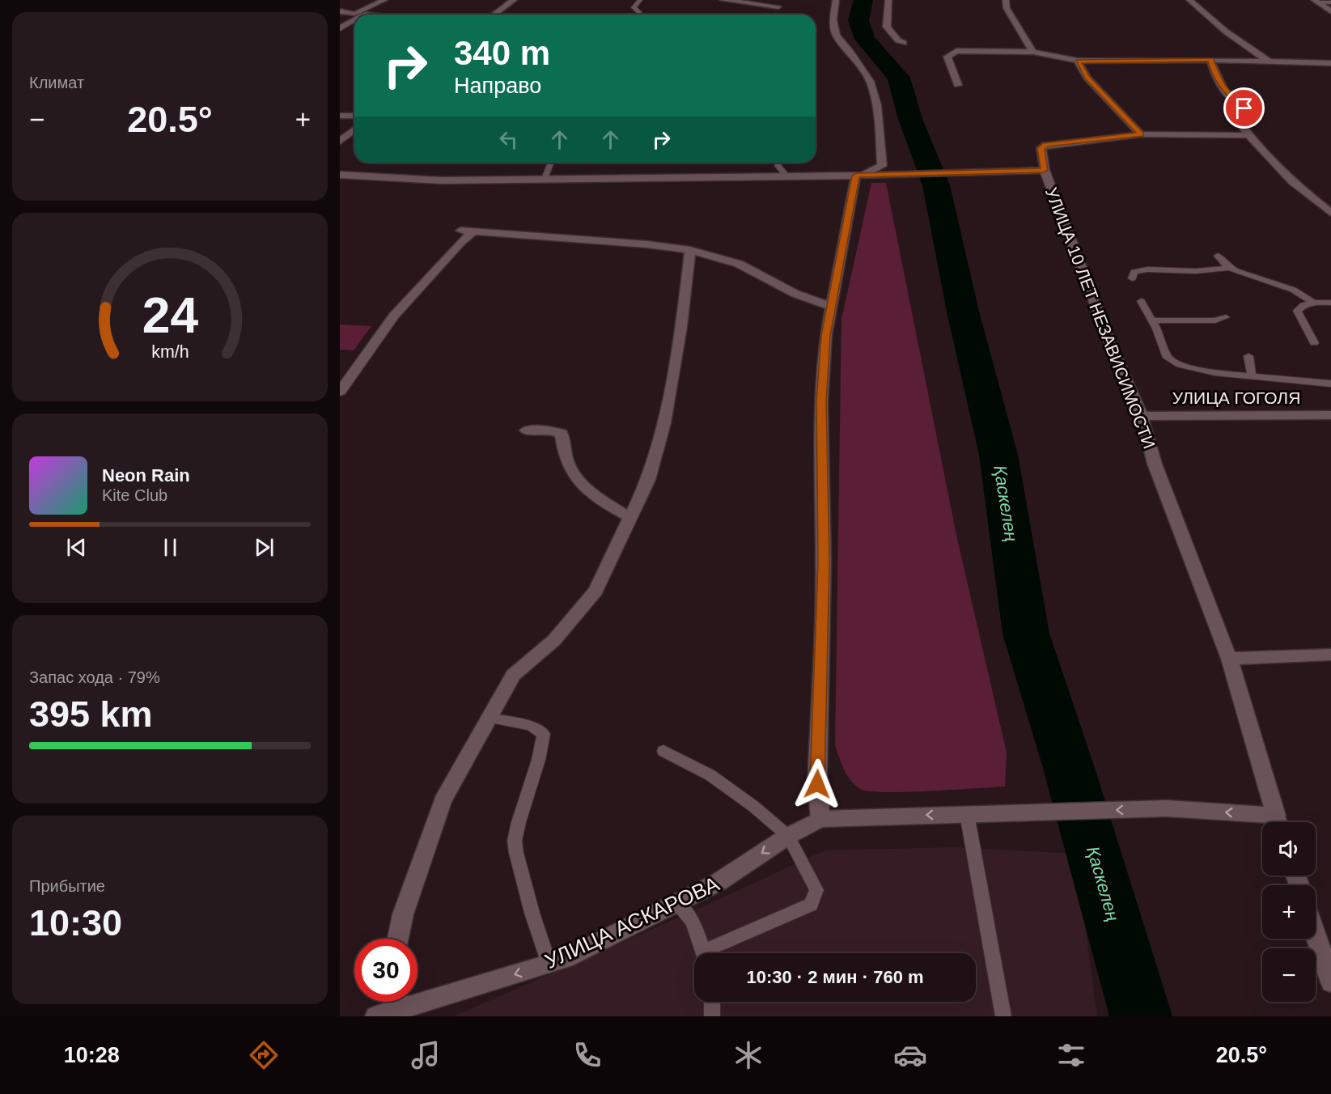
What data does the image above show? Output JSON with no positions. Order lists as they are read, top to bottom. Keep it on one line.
{"streets":{"street":["УЛИЦА 10 ЛЕТ НЕЗАВИСИМОСТИ","УЛИЦА ГОГОЛЯ","УЛИЦА АСКАРОВА"]},"crossings":[["УЛИЦА 10 ЛЕТ НЕЗАВИСИМОСТИ","УЛИЦА ГОГОЛЯ"]],"one_way":["УЛИЦА АСКАРОВА"],"water":["Қаскелең"],"page":{"tile":["Климат",["Запас хода · 79%","395 km"],["Прибытие","10:30"]],"turn":["340 m","Направо"],"heat":["−","20.5°","+"],"song":["Neon Rain","Kite Club"],"map_buttons":["+","−"],"limit":"30","trip":"10:30 · 2 мин · 760 m","tabs":["10:28","20.5°"],"gauge":["24","km/h"]}}
